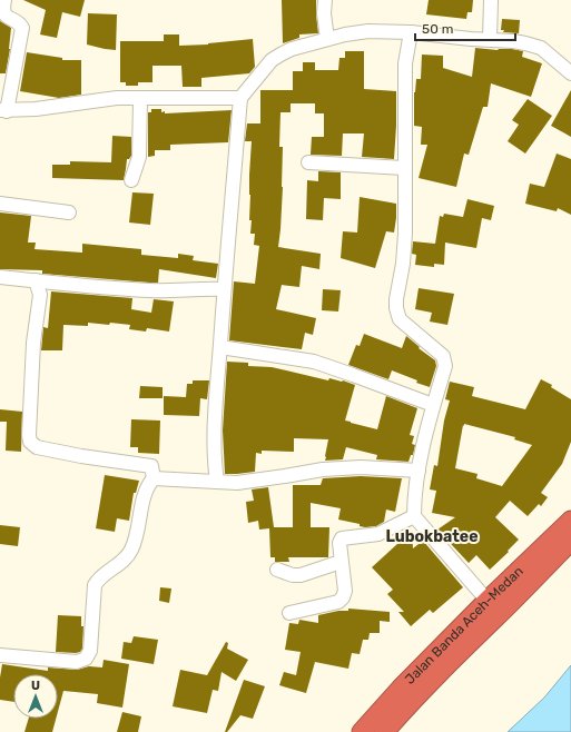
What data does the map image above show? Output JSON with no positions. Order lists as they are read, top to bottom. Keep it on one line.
{"streets":{"highway":["Jalan Banda Aceh-Medan"]},"districts":["Lubokbatee"],"scale_bar":"50 m","north":"top"}
